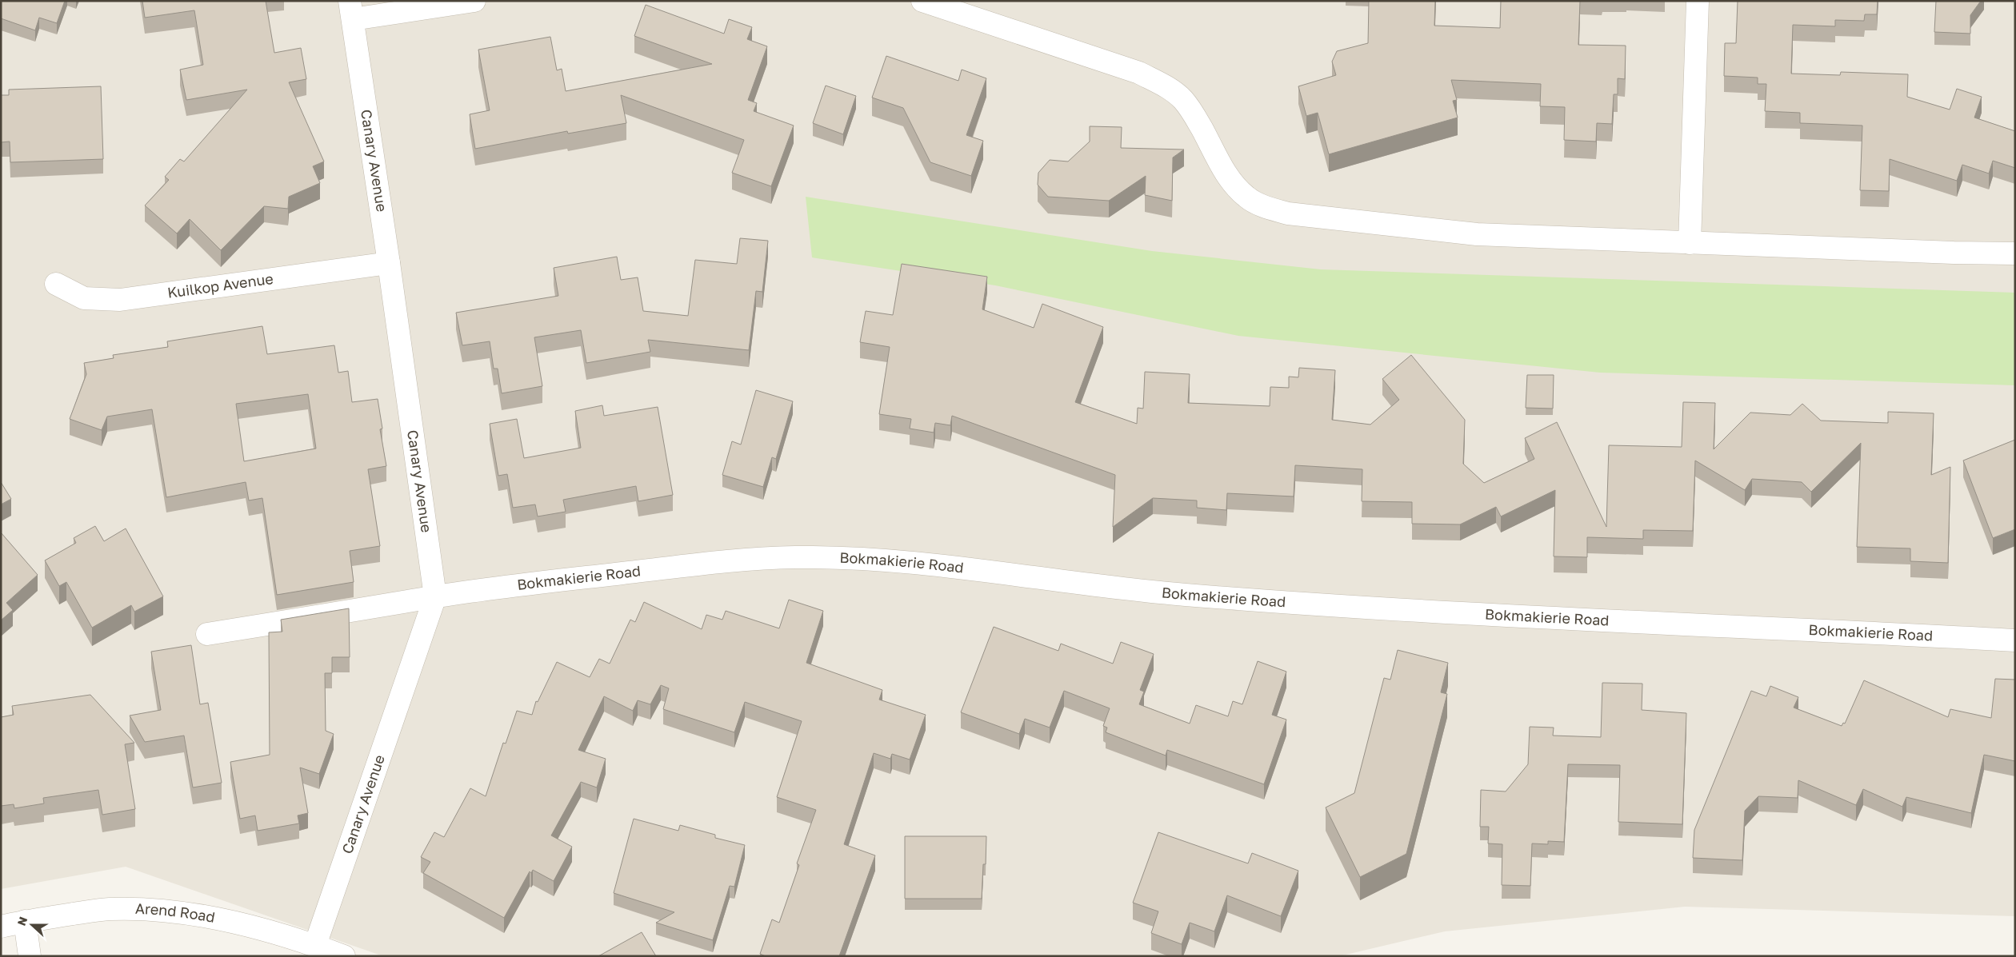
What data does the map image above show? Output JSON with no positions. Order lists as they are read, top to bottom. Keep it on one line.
{"streets":{"street":["Canary Avenue","Kuilkop Avenue","Bokmakierie Road","Arend Road"]},"crossings":[["Canary Avenue","Kuilkop Avenue"],["Canary Avenue","Bokmakierie Road"],["Canary Avenue","Arend Road"]],"north":"left"}
